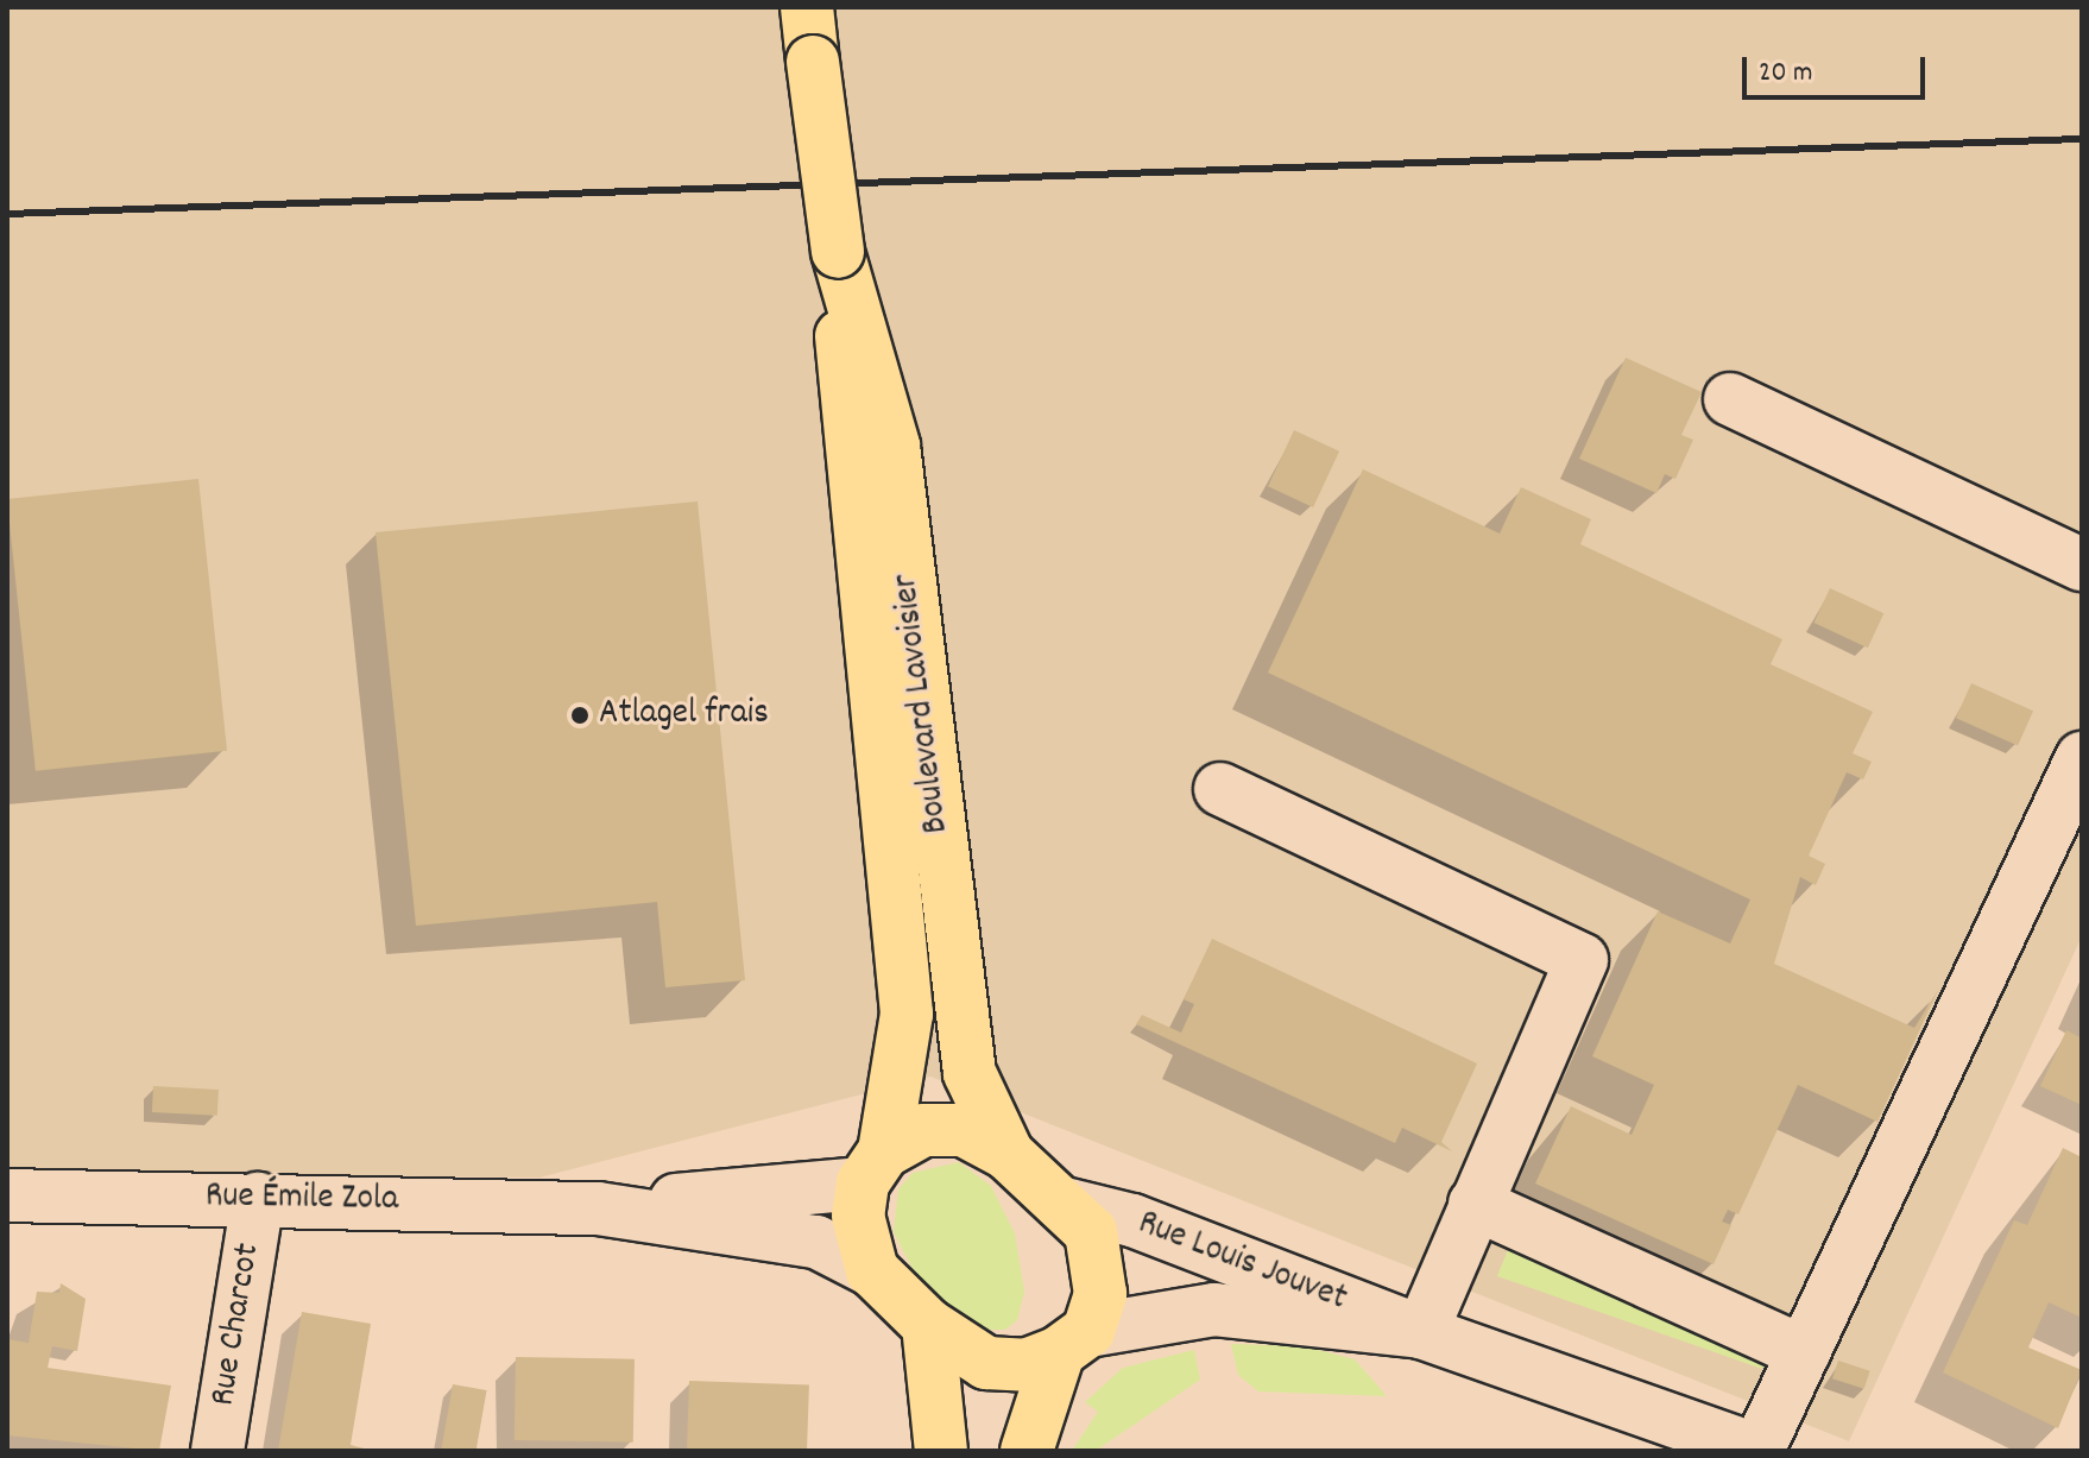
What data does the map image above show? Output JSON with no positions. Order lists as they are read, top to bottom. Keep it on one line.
{"streets":{"main road":["Boulevard Lavoisier"],"street":["Rue Émile Zola","Rue Louis Jouvet","Rue Charcot"]},"crossings":[["Boulevard Lavoisier","Rue Émile Zola"],["Boulevard Lavoisier","Rue Louis Jouvet"],["Rue Émile Zola","Rue Louis Jouvet"],["Rue Émile Zola","Rue Charcot"]],"places":["Atlagel frais"],"scale_bar":"20 m"}
